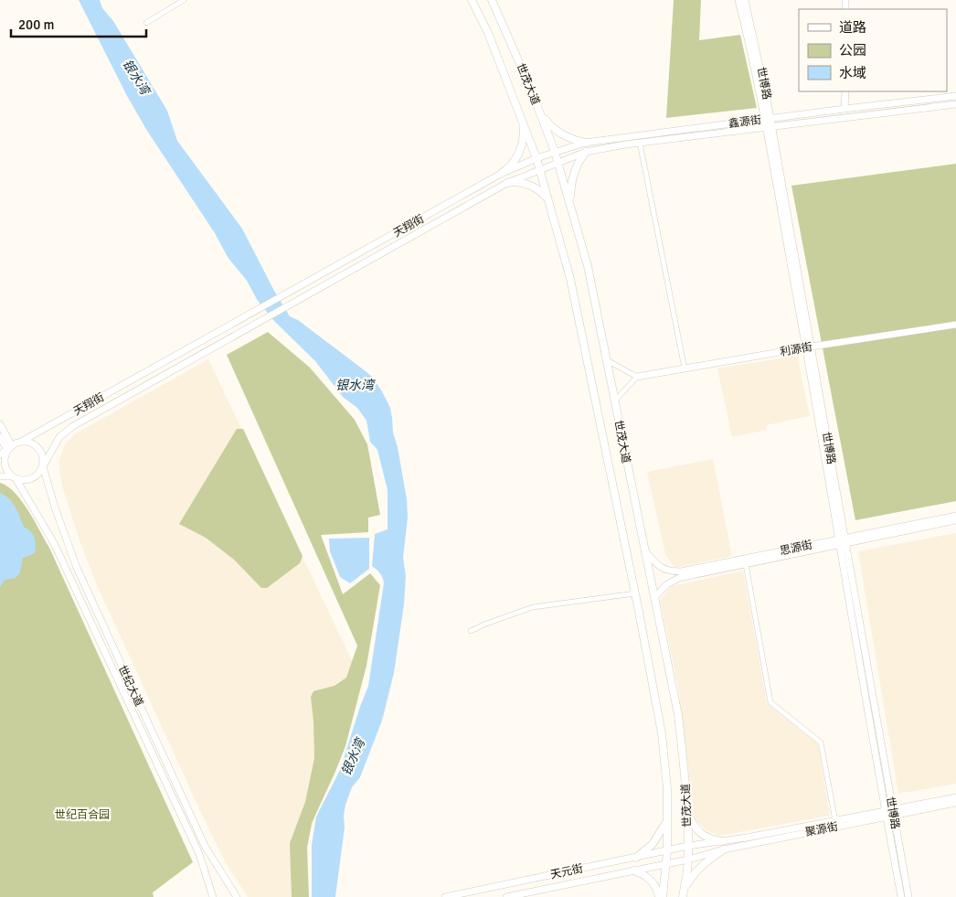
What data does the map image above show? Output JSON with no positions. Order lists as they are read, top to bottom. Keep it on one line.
{"streets":{"main road":["世博路","世茂大道","鑫源街","天翔街","利源街","思源街","世纪大道","聚源街","天元街"]},"crossings":[["世博路","鑫源街"],["世博路","利源街"],["世博路","思源街"],["世博路","聚源街"],["世茂大道","鑫源街"],["世茂大道","天翔街"],["世茂大道","思源街"],["世茂大道","聚源街"],["世茂大道","天元街"],["鑫源街","天翔街"],["天翔街","世纪大道"],["聚源街","天元街"]],"water":["银水湾"],"parks":["世纪百合园"],"legend":["道路","公园","水域"],"scale_bar":"200 m"}
